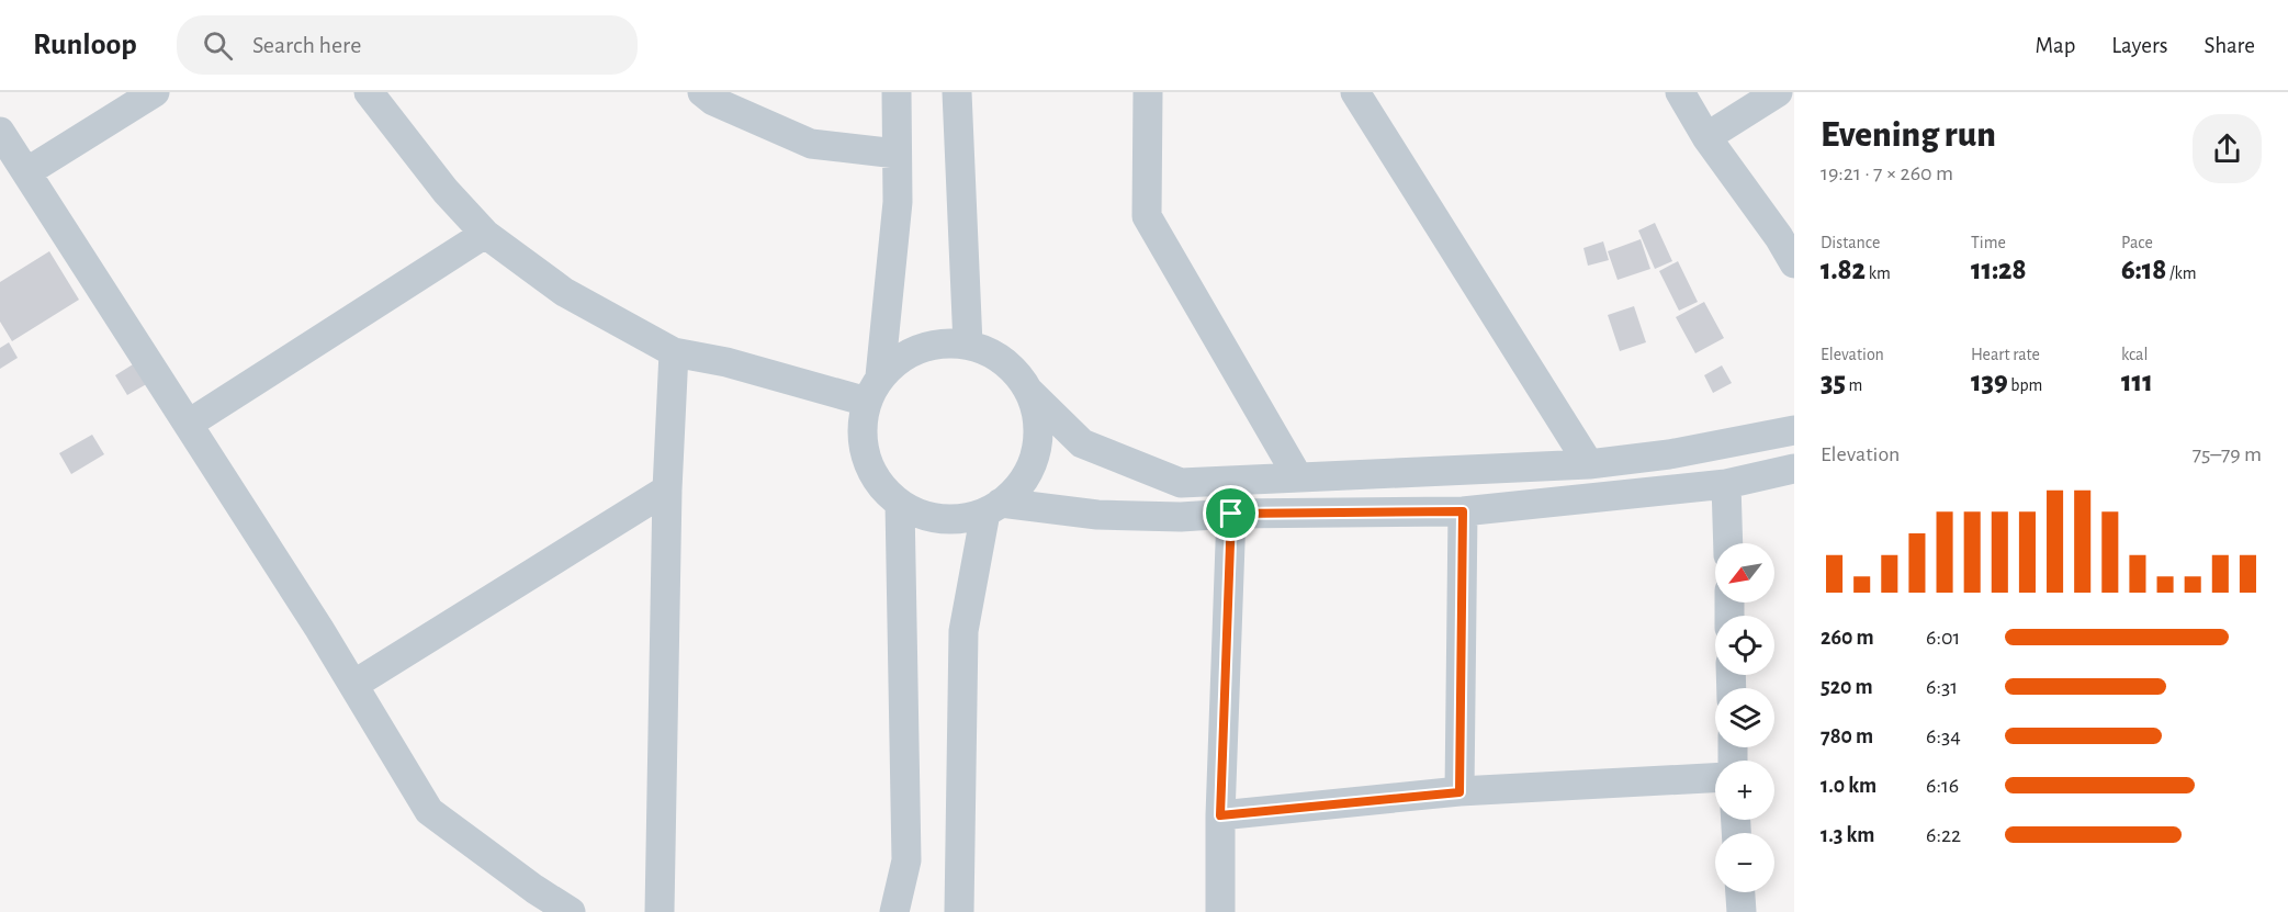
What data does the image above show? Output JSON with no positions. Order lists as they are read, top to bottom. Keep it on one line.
{"north":"bottom left","page":{"header":"Runloop","search":"Search here","nav":["Map","Layers","Share"],"heading":["Evening run","19:21 · 7 × 260 m"],"stats":[["Distance","1.82 km"],["Time","11:28"],["Pace","6:18 /km"],["Elevation","35 m"],["Heart rate","139 bpm"],["kcal","111"]],"chart":["Elevation","75–79 m"],"map_buttons":["+","−"],"list":[{"name":"260 m","note":"6:01"},{"name":"520 m","note":"6:31"},{"name":"780 m","note":"6:34"},{"name":"1.0 km","note":"6:16"},{"name":"1.3 km","note":"6:22"}]}}
